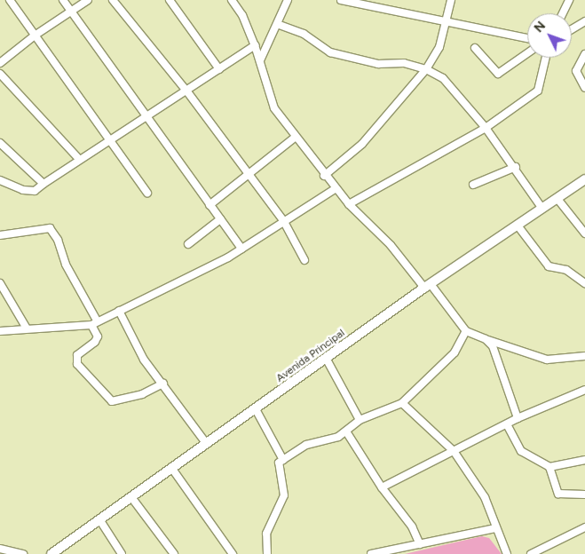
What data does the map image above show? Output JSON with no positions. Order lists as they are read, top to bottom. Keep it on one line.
{"streets":{"main road":["Avenida Principal"]},"north":"top left"}
